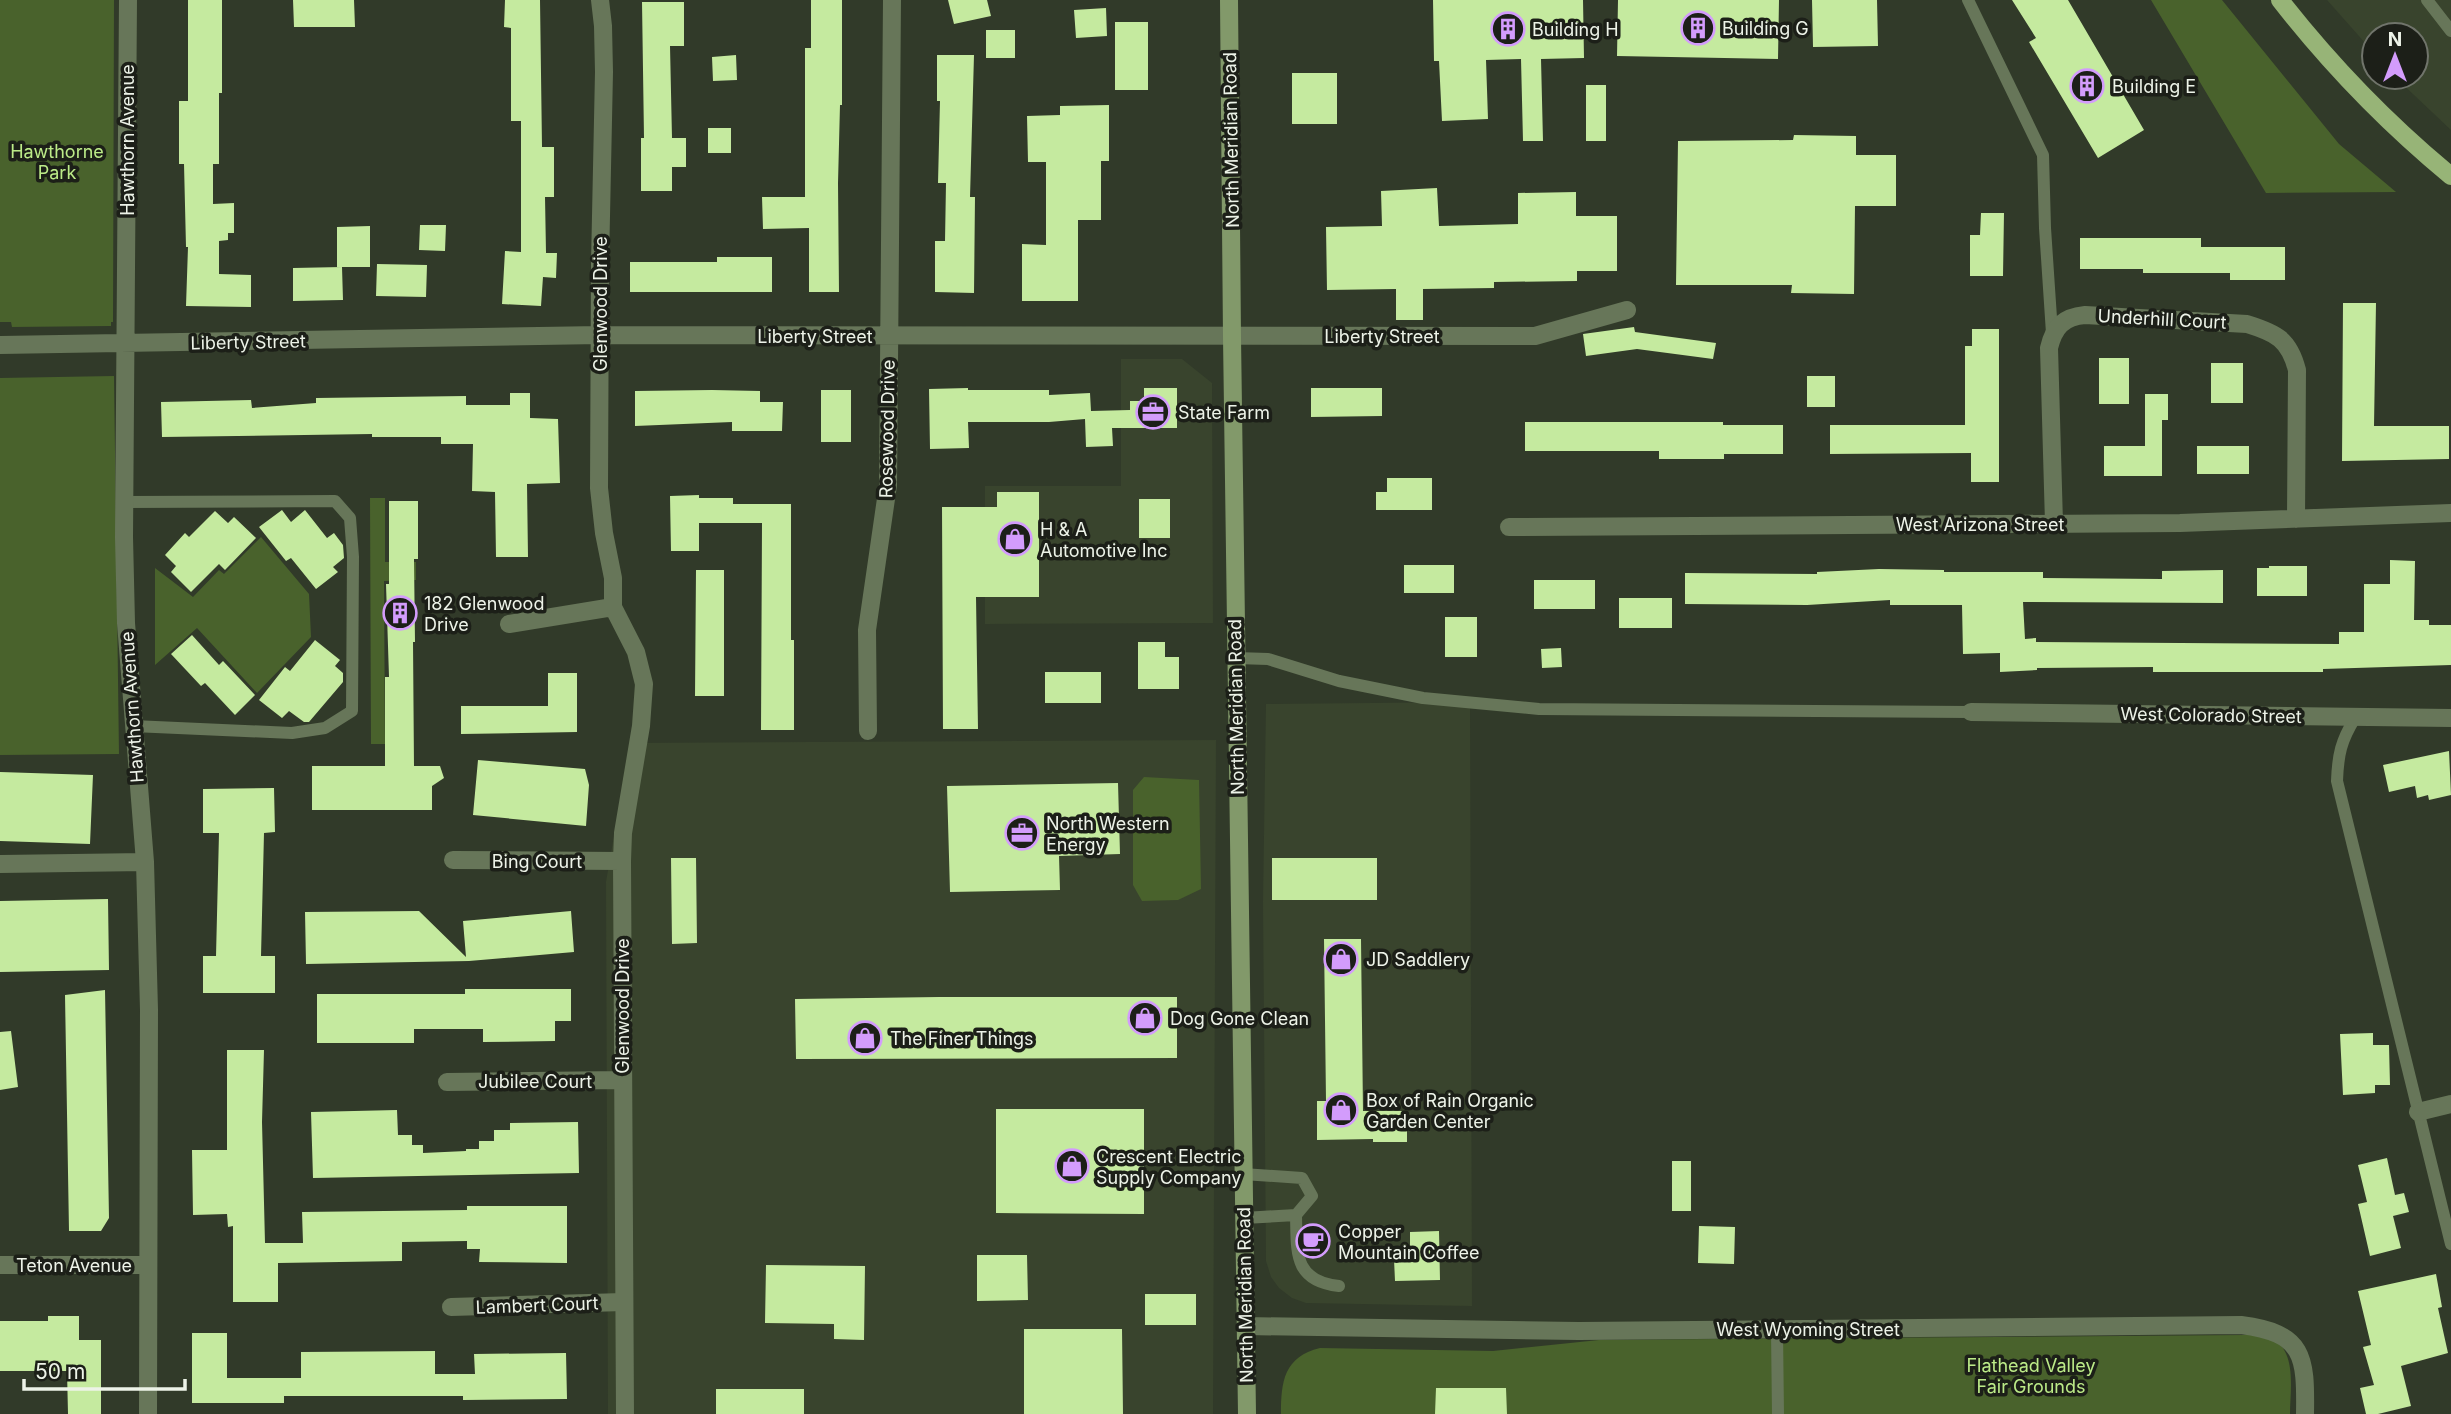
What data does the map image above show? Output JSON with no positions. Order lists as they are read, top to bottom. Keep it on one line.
{"streets":{"main road":["North Meridian Road"],"street":["Hawthorn Avenue","Glenwood Drive","Underhill Court","Liberty Street","Rosewood Drive","West Arizona Street","West Colorado Street","Bing Court","Jubilee Court","Teton Avenue","Lambert Court","West Wyoming Street"]},"crossings":[["Hawthorn Avenue","Liberty Street"],["Hawthorn Avenue","Teton Avenue"],["North Meridian Road","Liberty Street"],["North Meridian Road","West Wyoming Street"],["Glenwood Drive","Liberty Street"],["Glenwood Drive","Bing Court"],["Glenwood Drive","Jubilee Court"],["Glenwood Drive","Lambert Court"],["Underhill Court","West Arizona Street"],["Liberty Street","Rosewood Drive"]],"parks":["Hawthorne Park","Flathead Valley Fair Grounds"],"places":{"building":["Building G","Building H","Building E","182 Glenwood Drive"],"office":["State Farm","North Western Energy"],"shop":["H & A Automotive Inc","JD Saddlery","Dog Gone Clean","The Finer Things","Box of Rain Organic Garden Center","Crescent Electric Supply Company"],"cafe":["Copper Mountain Coffee"]},"scale_bar":"50 m","north":"top"}
